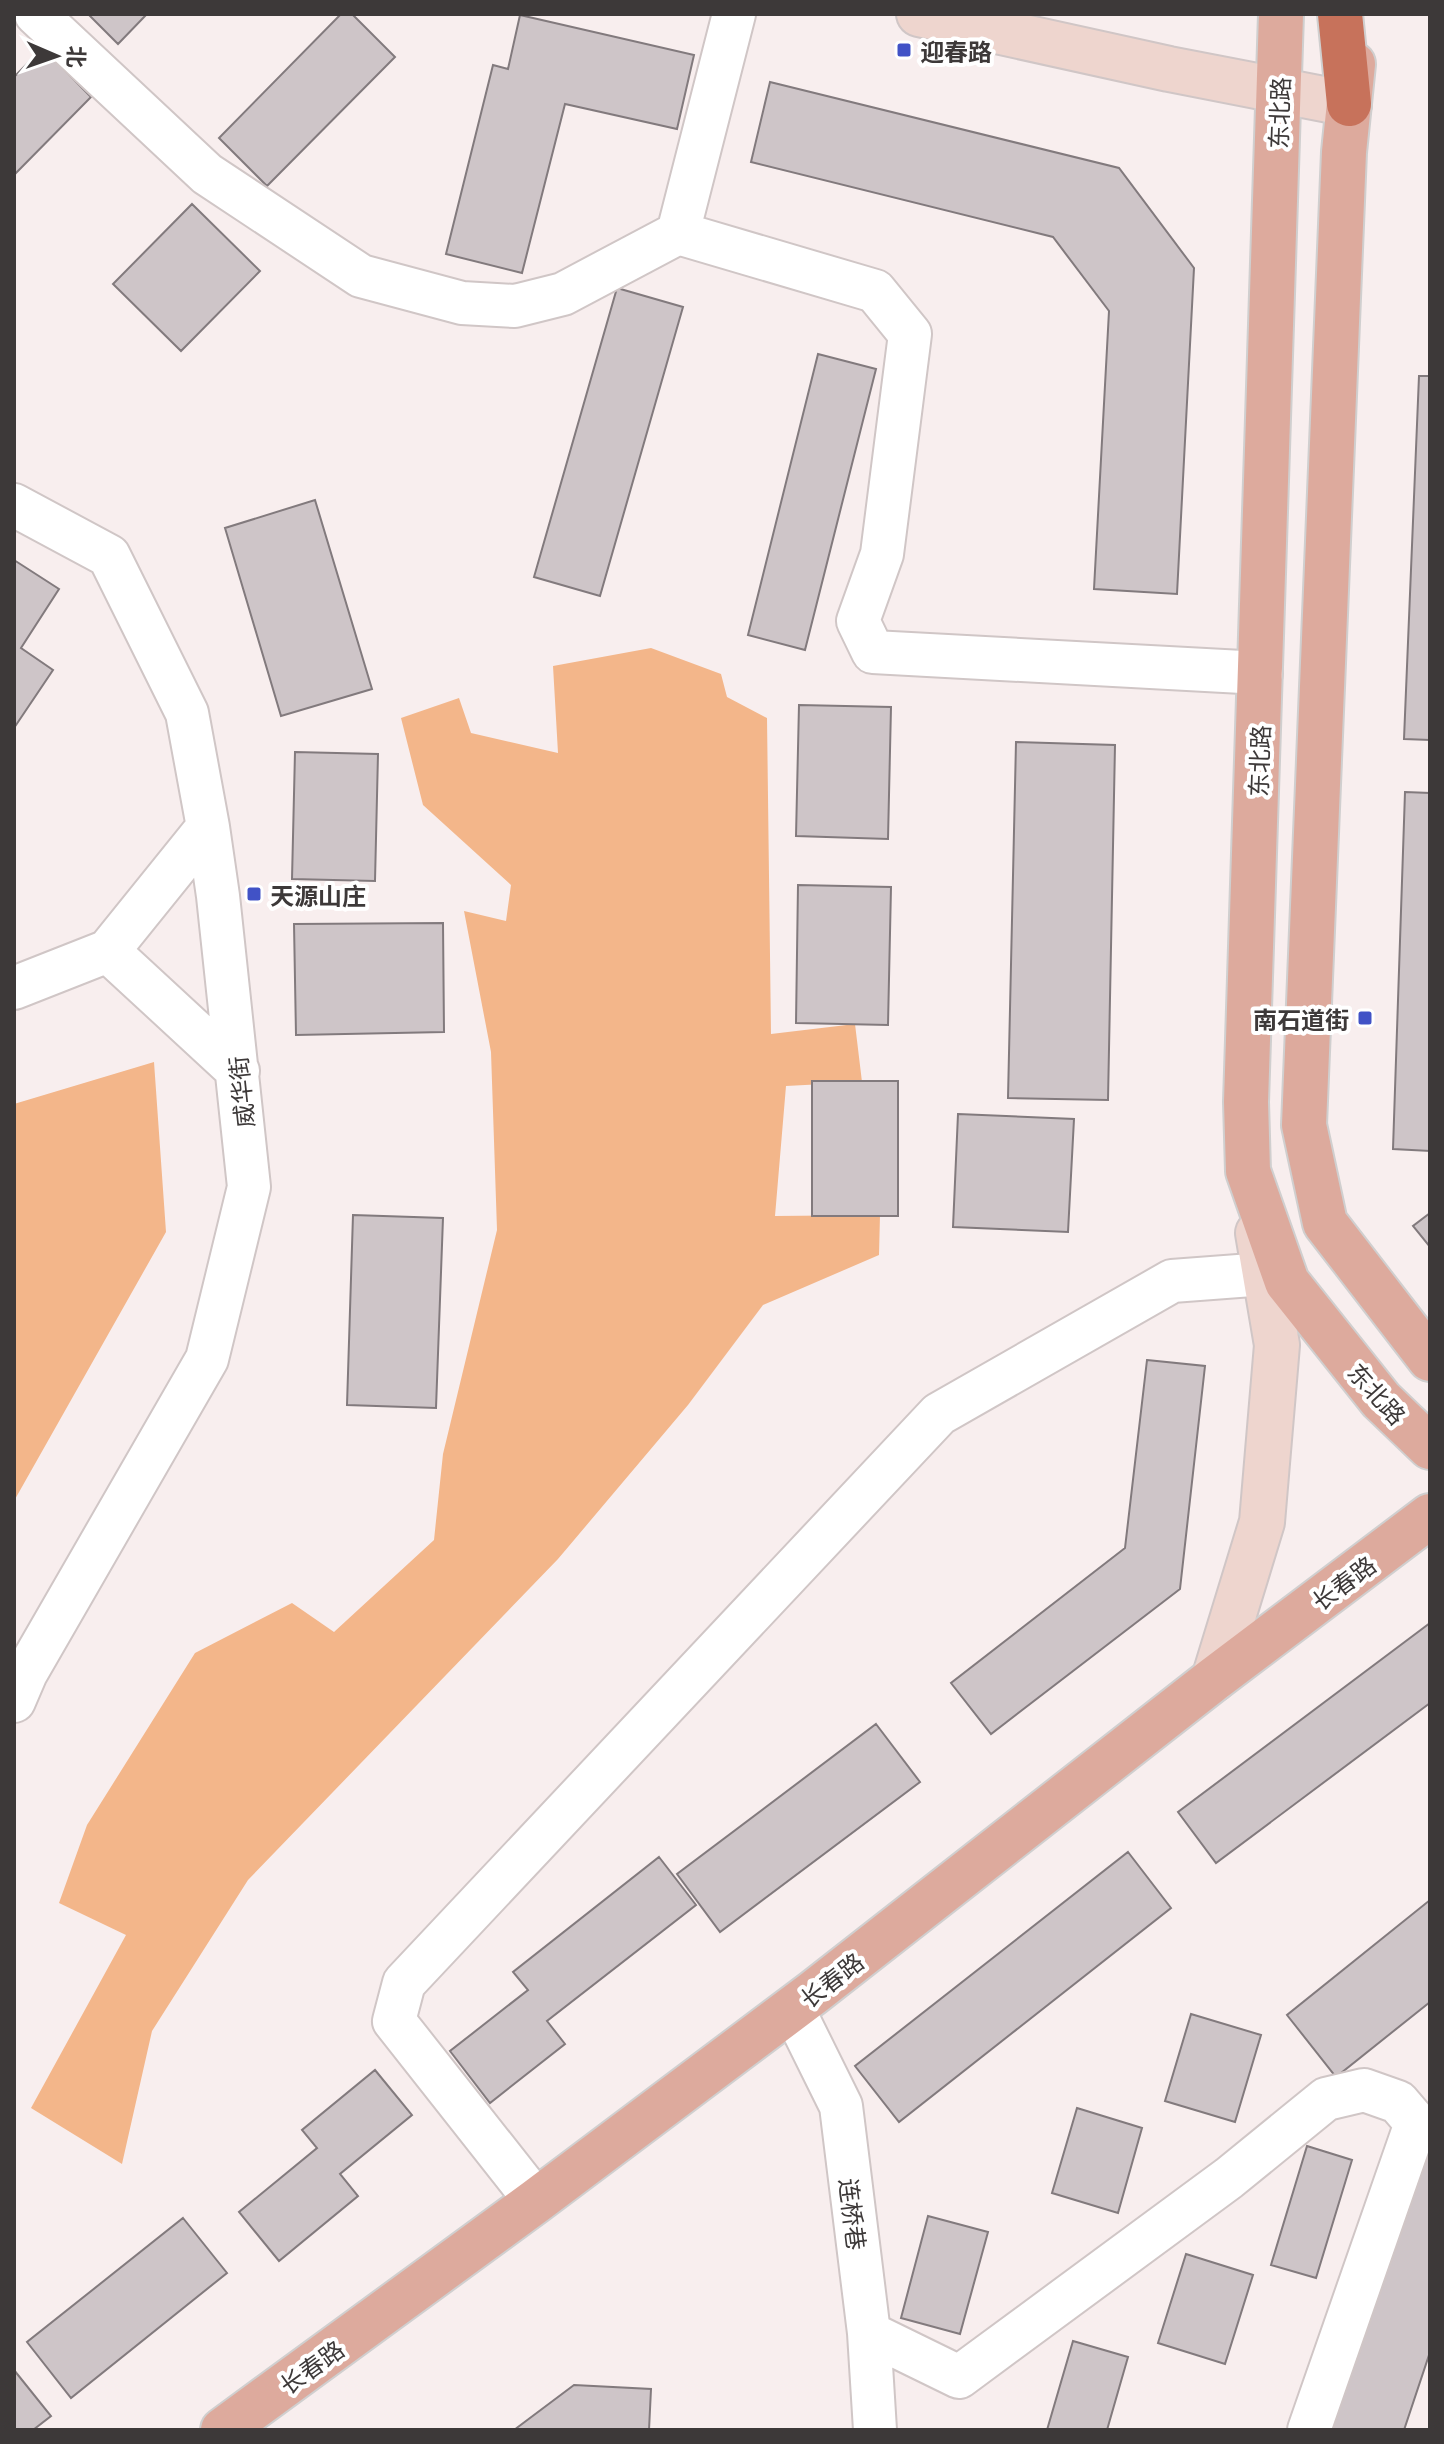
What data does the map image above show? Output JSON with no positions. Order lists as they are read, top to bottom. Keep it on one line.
{"streets":{"main road":["东北路","长春路"],"street":["威华街","连桥巷"]},"crossings":[["长春路","连桥巷"]],"places":{"transit":["迎春路","天源山庄","南石道街"]},"north":"right"}
